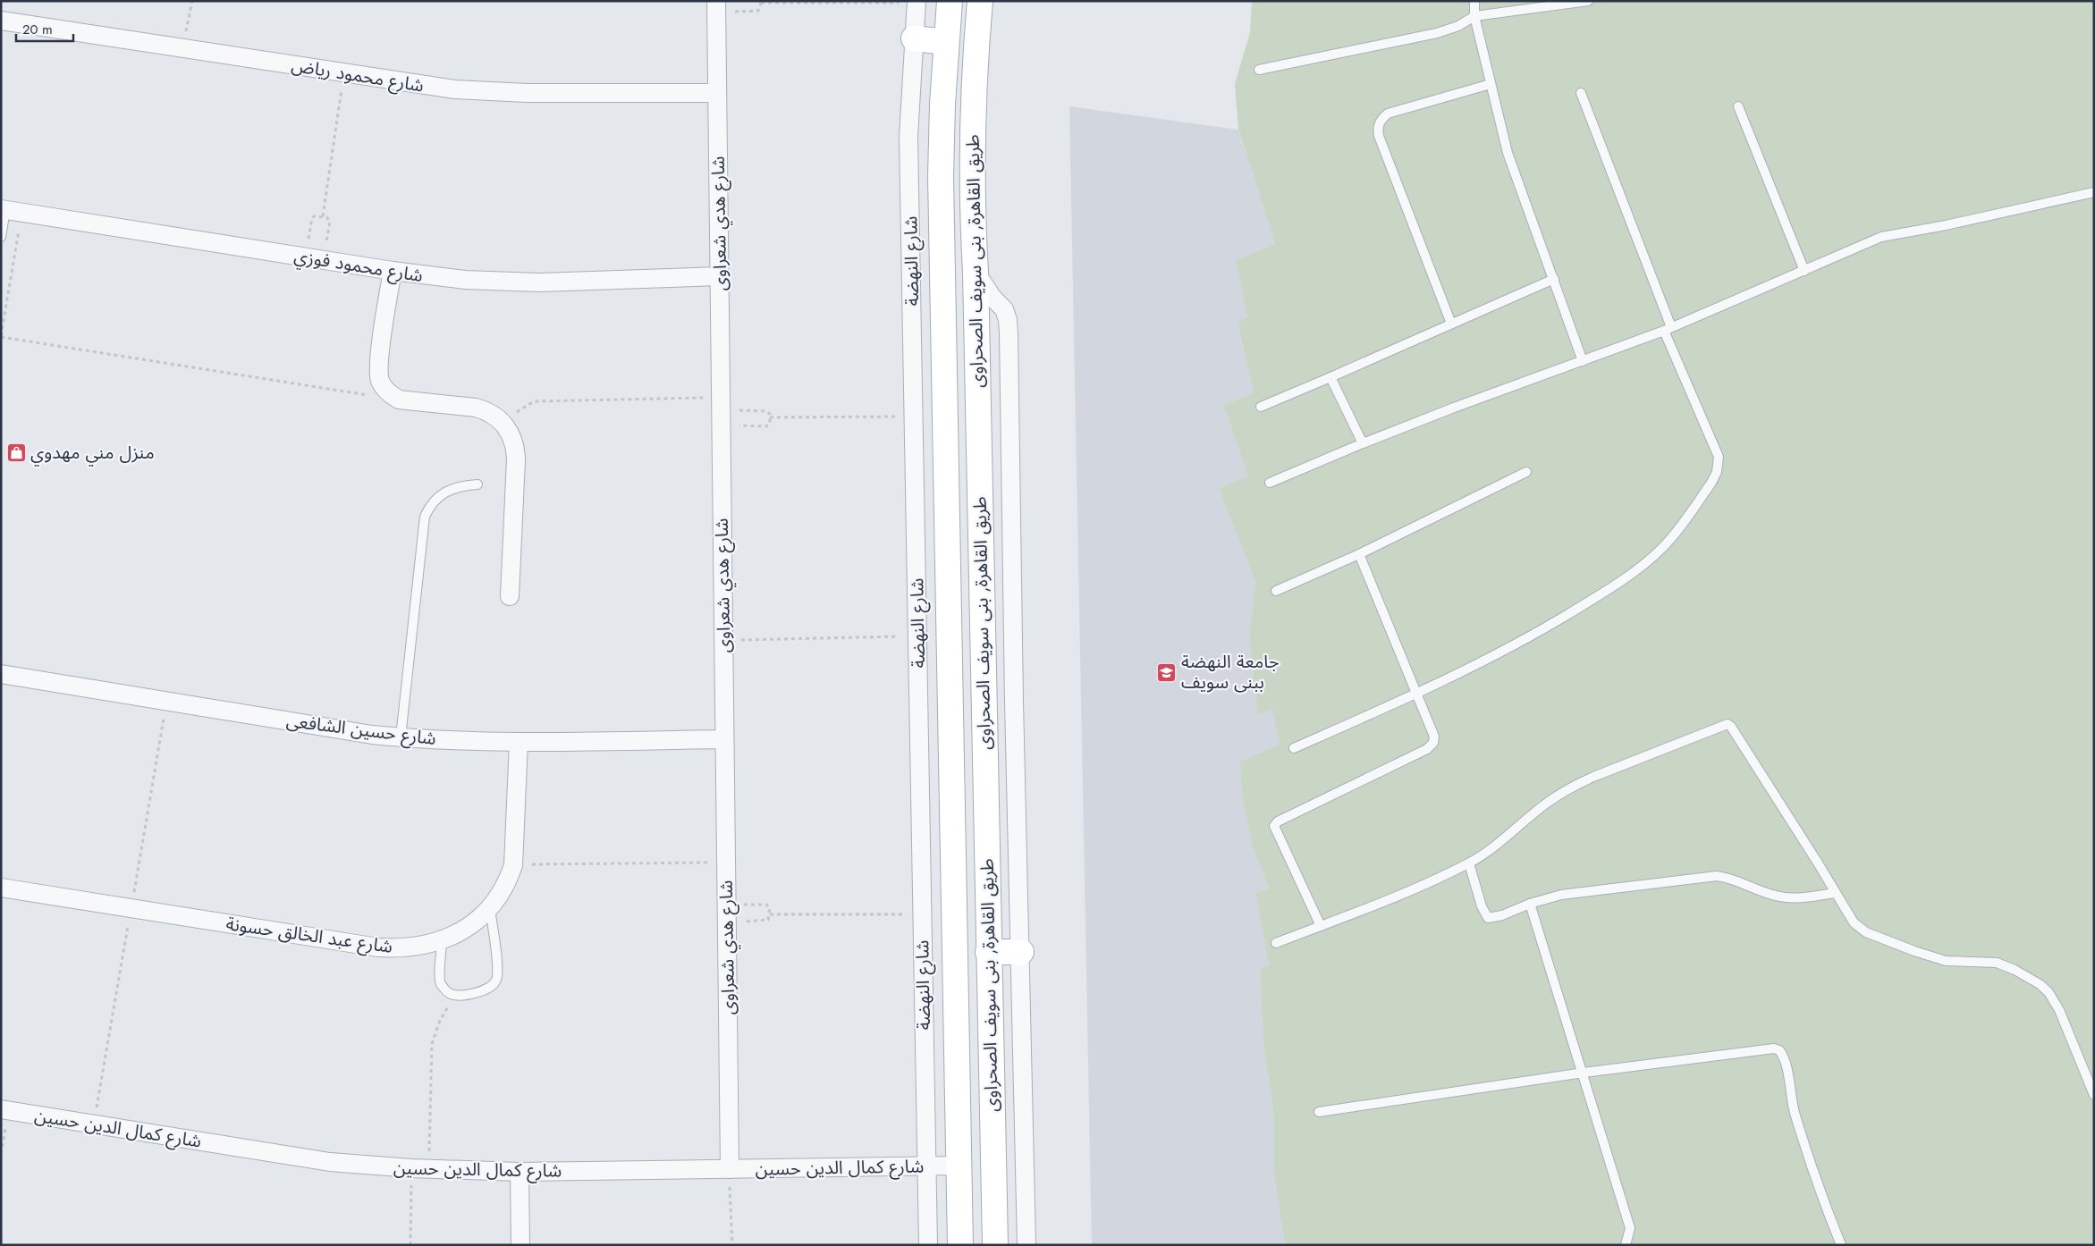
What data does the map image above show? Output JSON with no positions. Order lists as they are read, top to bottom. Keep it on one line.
{"streets":{"main road":["طريق القاهرة, بنى سويف الصحراوى"],"street":["شارع محمود رياض","شارع هدي شعراوى","شارع النهضة","شارع محمود فوزي","شارع حسين الشافعى","شارع عبد الخالق حسونة","شارع كمال الدين حسين"]},"crossings":[["شارع محمود رياض","شارع هدي شعراوى"],["شارع هدي شعراوى","شارع محمود فوزي"],["شارع هدي شعراوى","شارع حسين الشافعى"],["شارع هدي شعراوى","شارع كمال الدين حسين"],["شارع النهضة","شارع كمال الدين حسين"],["طريق القاهرة, بنى سويف الصحراوى","شارع كمال الدين حسين"],["شارع حسين الشافعى","شارع عبد الخالق حسونة"]],"places":{"shop":["منزل مني مهدوي"],"school or university":["جامعة النهضة ببنى سويف"]},"scale_bar":"20 m"}
